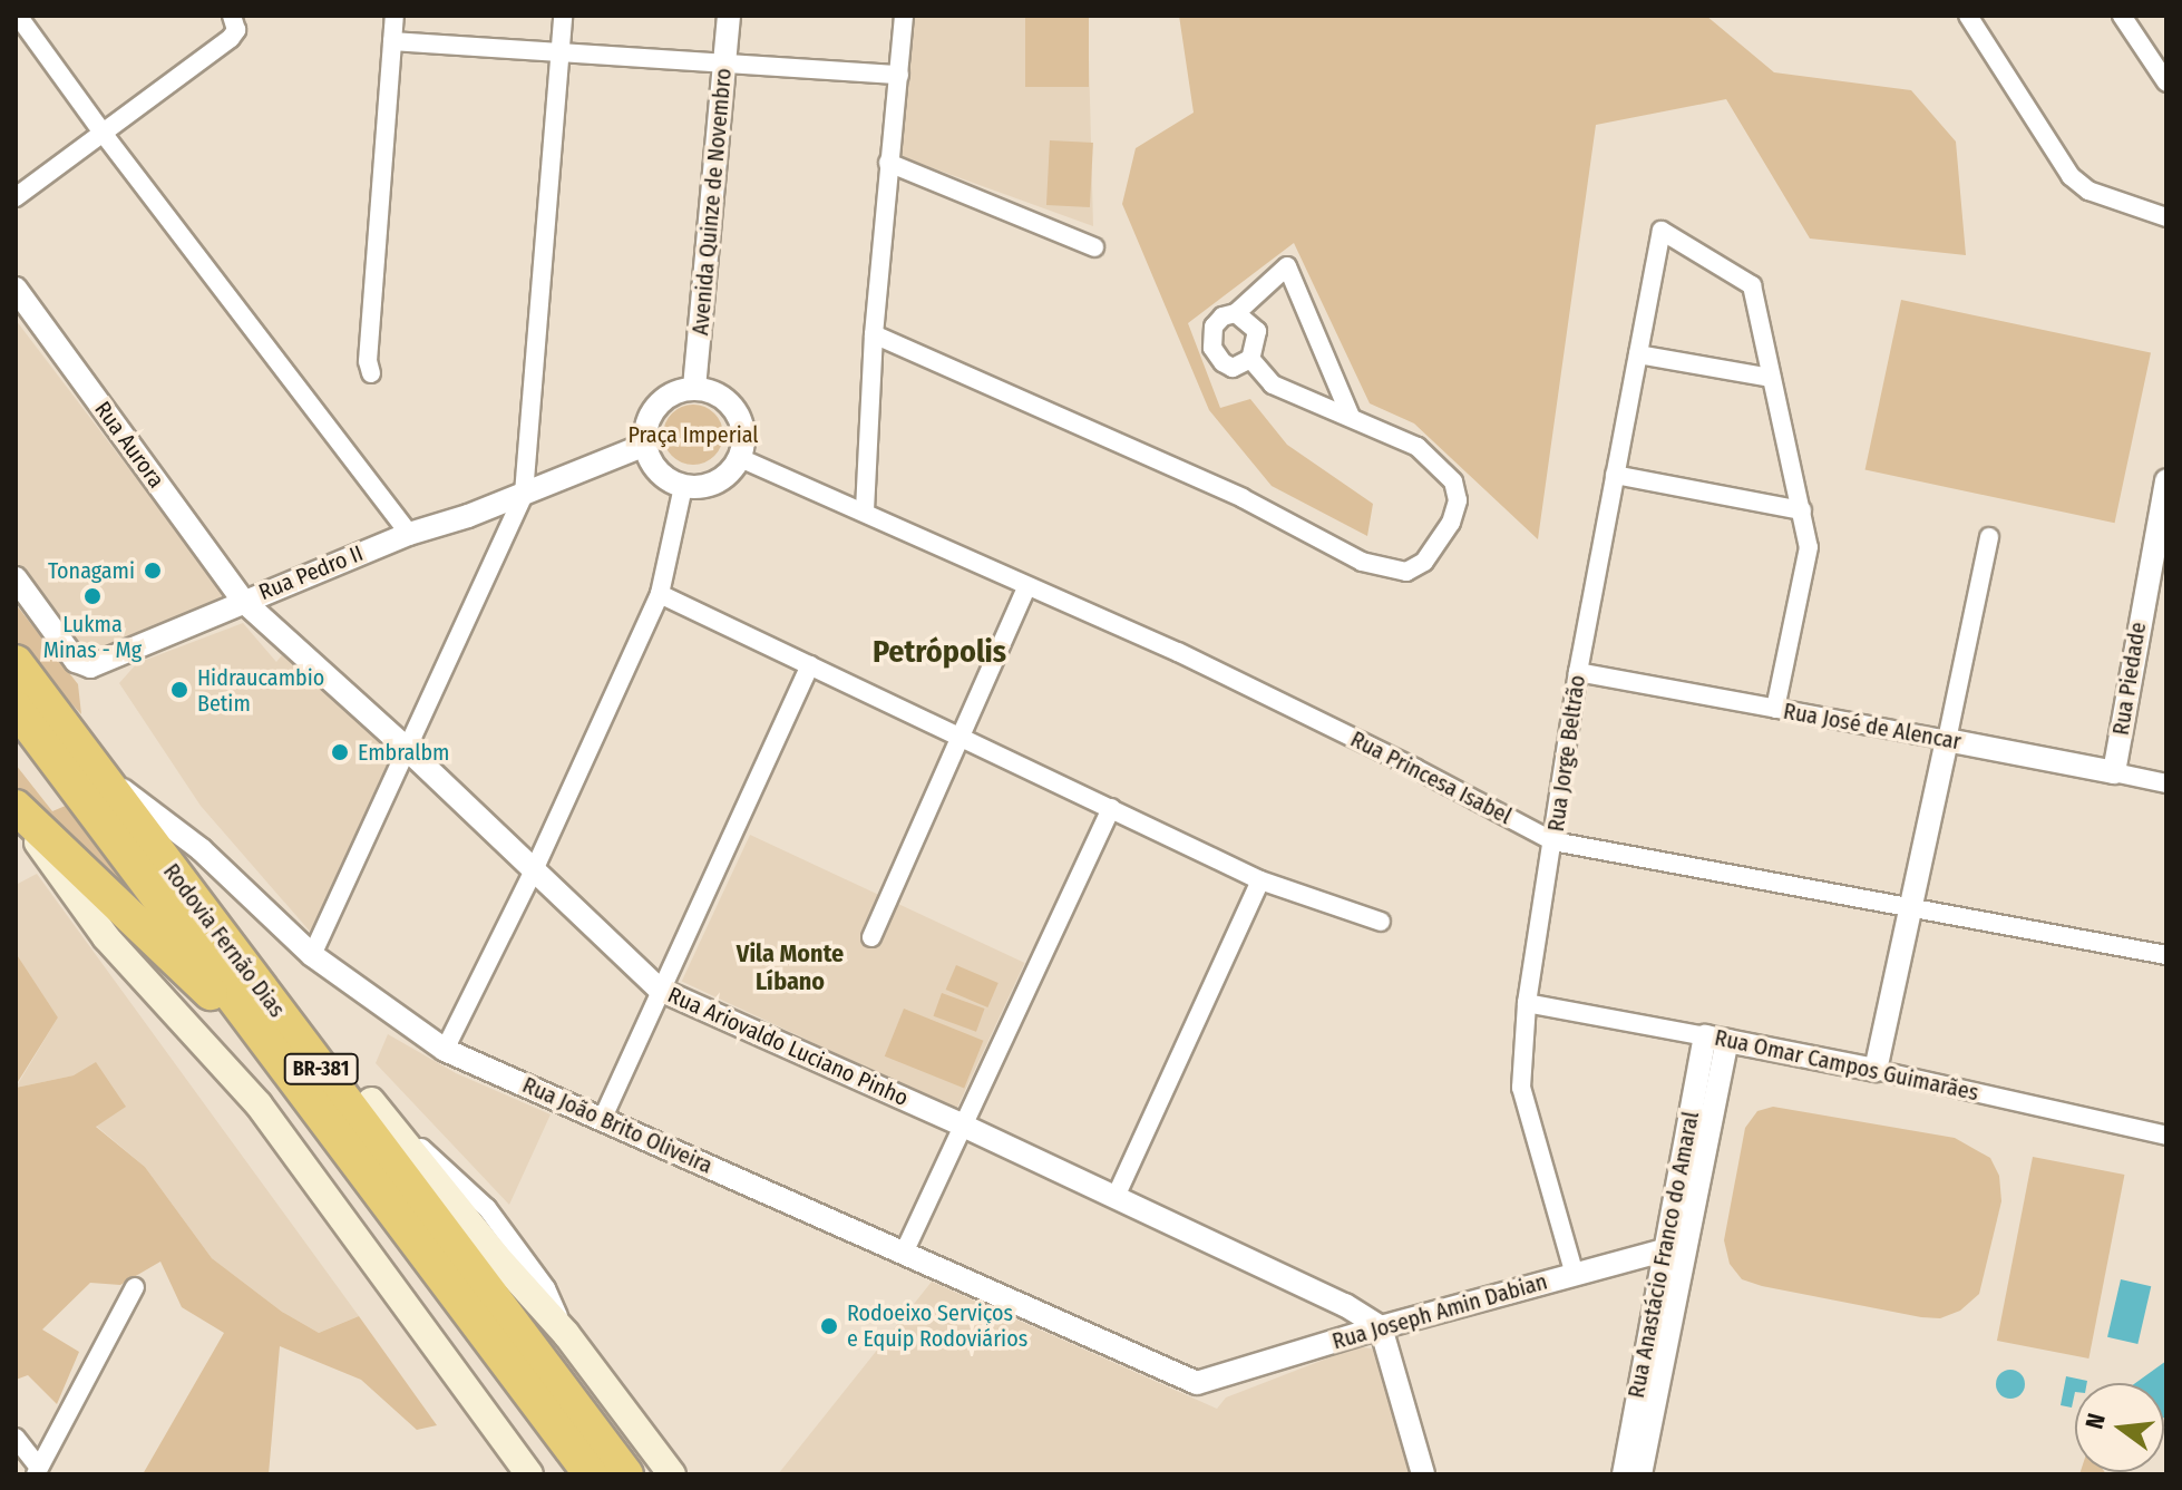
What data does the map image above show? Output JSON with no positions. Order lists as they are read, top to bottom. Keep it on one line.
{"streets":{"highway":["Rodovia Fernão Dias","BR-381"],"street":["Avenida Quinze de Novembro","Rua Aurora","Rua Pedro II","Rua Piedade","Rua José de Alencar","Rua Jorge Beltrão","Rua Princesa Isabel","Rua Ariovaldo Luciano Pinho","Rua Omar Campos Guimarães","Rua João Brito Oliveira","Rua Anastácio Franco do Amaral","Rua Joseph Amin Dabian"]},"crossings":[["Avenida Quinze de Novembro","Rua Pedro II"],["Avenida Quinze de Novembro","Rua Princesa Isabel"],["Rua Aurora","Rua Pedro II"],["Rua Aurora","Rua Ariovaldo Luciano Pinho"],["Rua Pedro II","Rua Princesa Isabel"],["Rua Pedro II","Rua Ariovaldo Luciano Pinho"],["Rua Piedade","Rua José de Alencar"],["Rua José de Alencar","Rua Jorge Beltrão"],["Rua Jorge Beltrão","Rua Princesa Isabel"],["Rua Jorge Beltrão","Rua Omar Campos Guimarães"],["Rua Jorge Beltrão","Rua Joseph Amin Dabian"],["Rodovia Fernão Dias","BR-381"],["Rodovia Fernão Dias","Rua João Brito Oliveira"],["Rua Ariovaldo Luciano Pinho","Rua Joseph Amin Dabian"],["Rua Omar Campos Guimarães","Rua Anastácio Franco do Amaral"],["Rua João Brito Oliveira","Rua Joseph Amin Dabian"],["Rua Anastácio Franco do Amaral","Rua Joseph Amin Dabian"]],"districts":["Petrópolis","Vila Monte Líbano"],"parks":["Praça Imperial"],"places":["Tonagami","Lukma Minas - Mg","Hidraucambio Betim","Embralbm","Rodoeixo Serviços e Equip Rodoviários"],"north":"left"}
